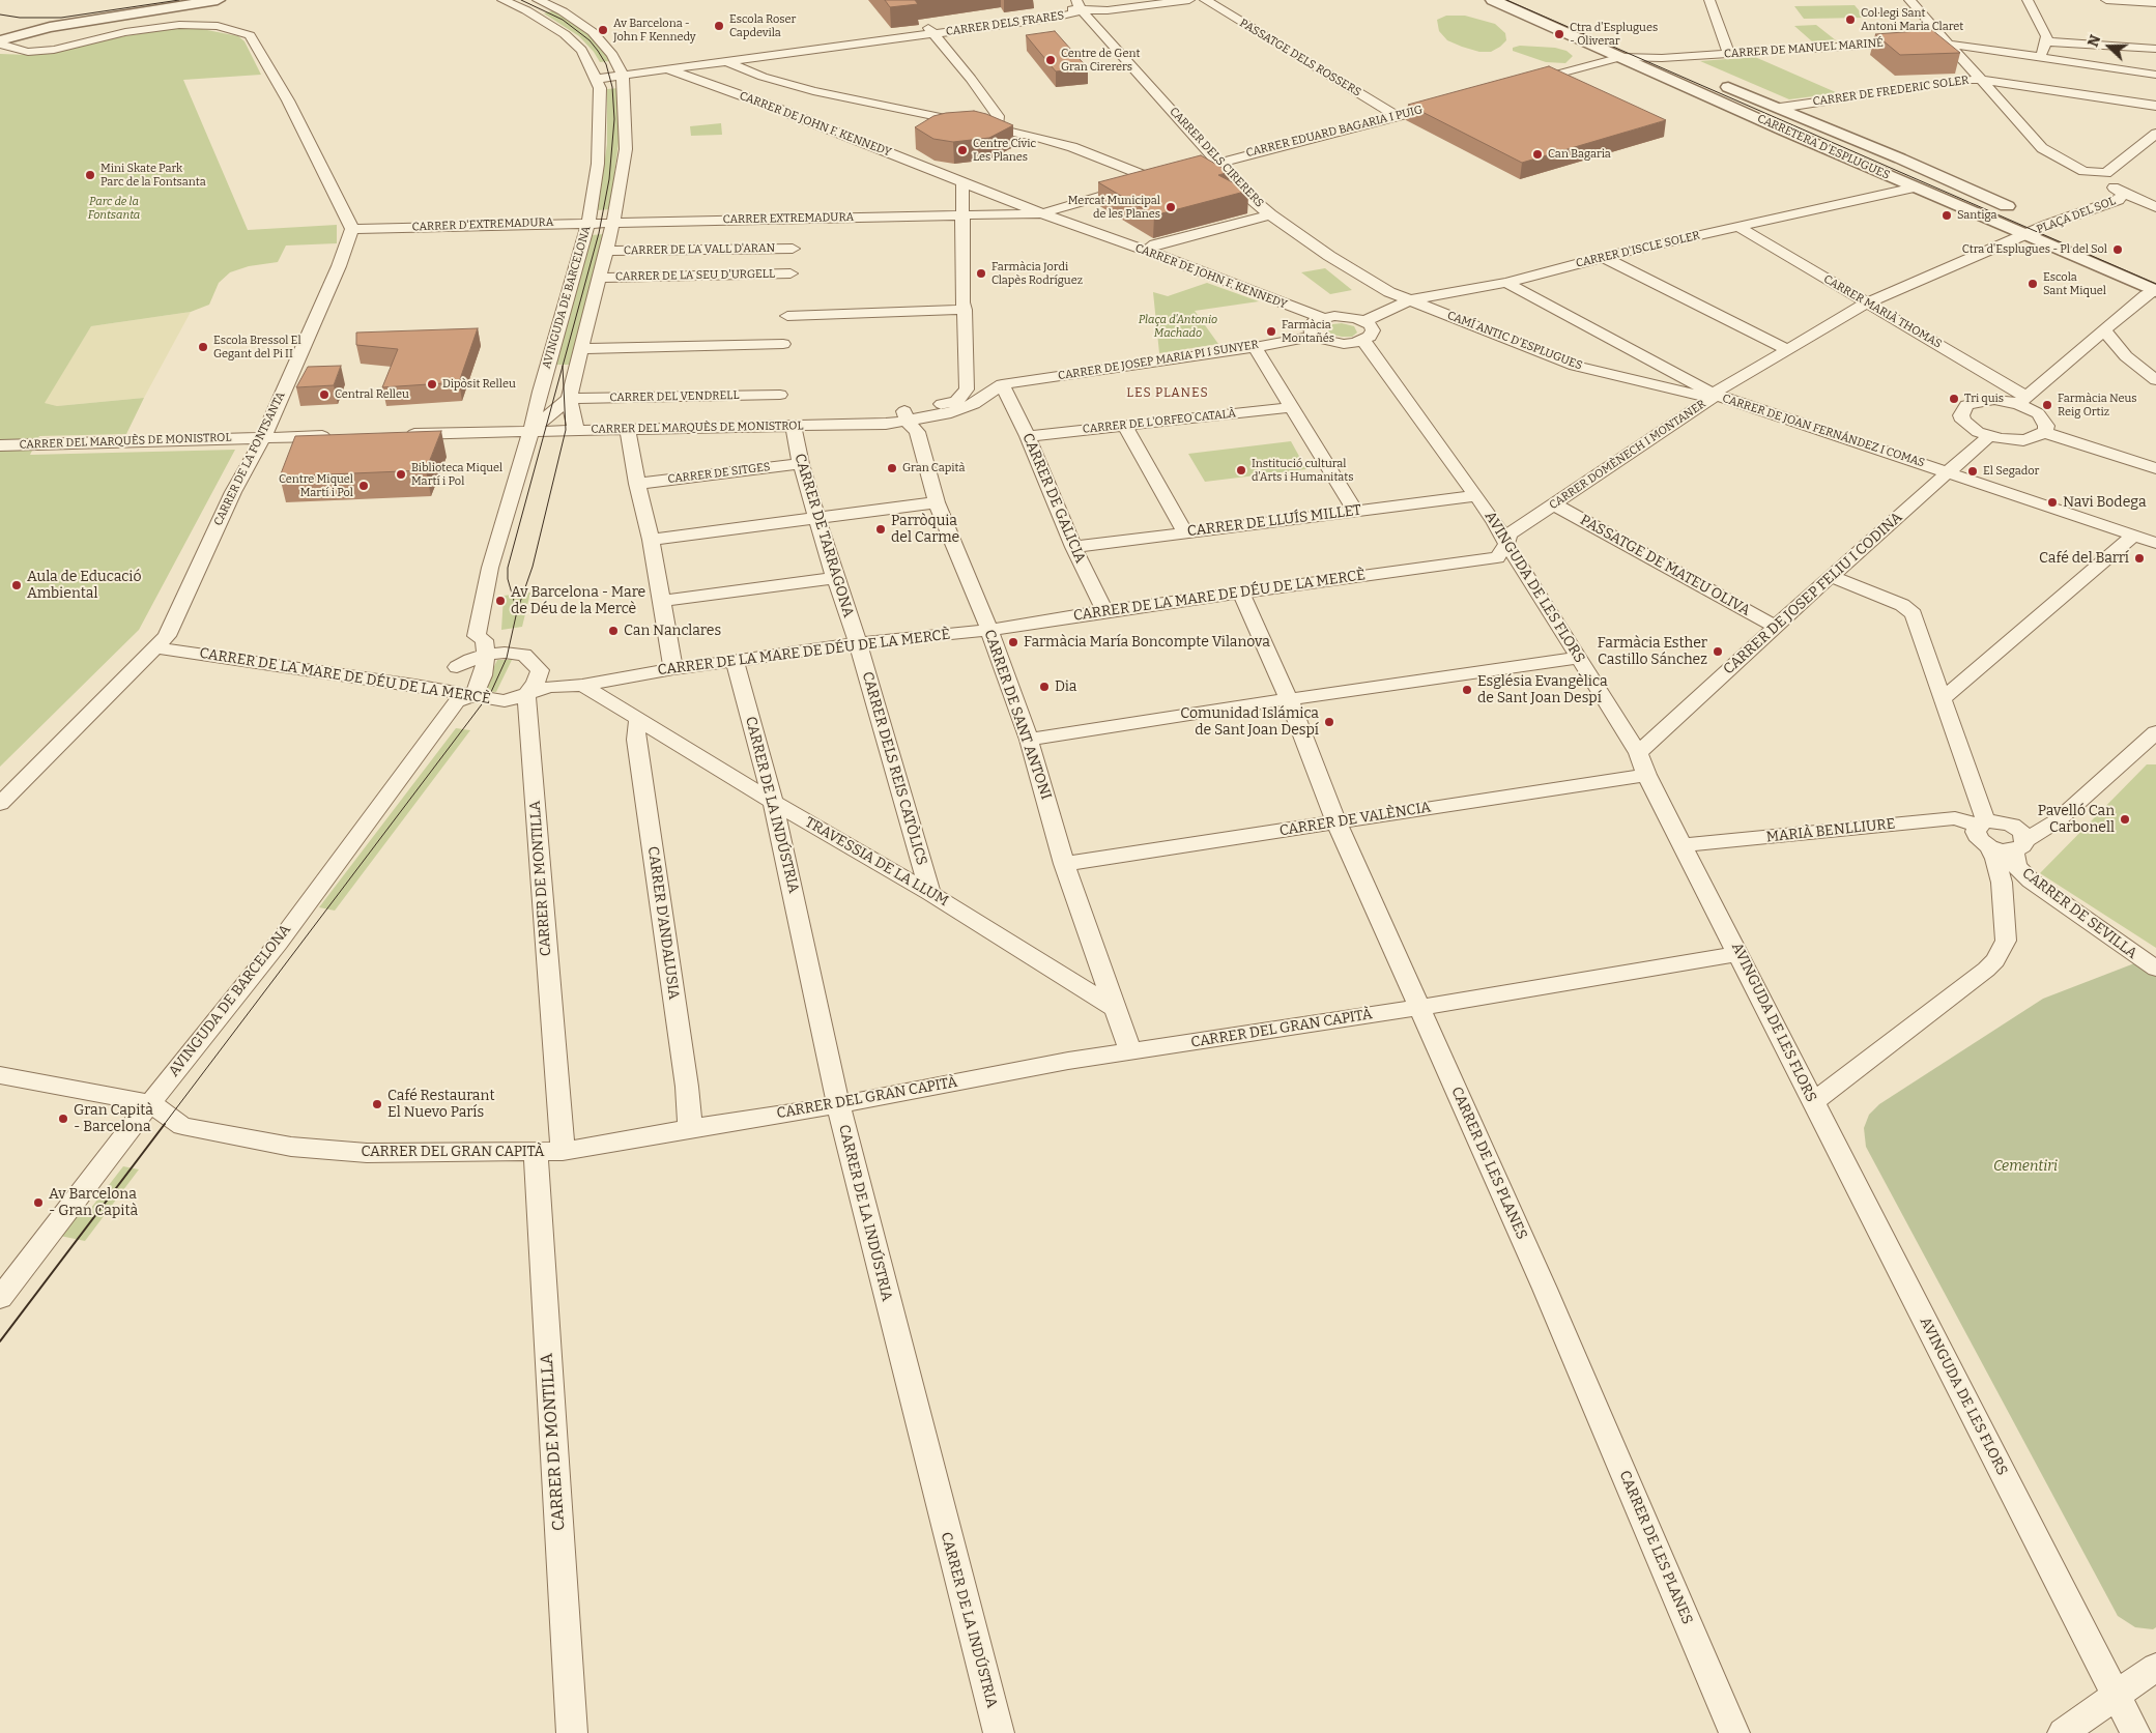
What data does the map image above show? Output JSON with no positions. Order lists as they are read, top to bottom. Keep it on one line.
{"streets":{"street":["CARRER DELS FRARES","CARRER DE MANUEL MARINÉ","PASSATGE DELS ROSSERS","CARRER DE FREDERIC SOLER","CARRER DE JOHN F. KENNEDY","CARRER EDUARD BAGARIA I PUIG","CARRETERA D'ESPLUGUES","CARRER DELS CIRERERS","PLAÇA DEL SOL","CARRER EXTREMADURA","CARRER D'EXTREMADURA","CARRER DE LA VALL D'ARAN","CARRER D'ISCLE SOLER","CARRER DE LA SEU D'URGELL","AVINGUDA DE BARCELONA","CARRER MARIÀ THOMAS","CAMÍ ANTIC D'ESPLUGUES","CARRER DE JOSEP MARIA PI I SUNYER","CARRER DEL VENDRELL","CARRER DE L'ORFEO CATALÀ","CARRER DEL MARQUÈS DE MONISTROL","CARRER DE JOAN FERNÁNDEZ I COMAS","CARRER DOMÈNECH I MONTANER","CARRER DE LA FONTSANTA","CARRER DE SITGES","CARRER DE GALICIA","CARRER DE LLUÍS MILLET","CARRER DE TARRAGONA","PASSATGE DE MATEU OLIVA","AVINGUDA DE LES FLORS","CARRER DE JOSEP FELIU I CODINA","CARRER DE LA MARE DE DÉU DE LA MERCÈ","CARRER DE SANT ANTONI","CARRER DELS REIS CATÒLICS","CARRER DE LA INDÚSTRIA","CARRER DE VALÈNCIA","MARIÀ BENLLIURE","TRAVESSIA DE LA LLUM","CARRER DE MONTILLA","CARRER DE SEVILLA","CARRER D'ANDALUSIA","CARRER DEL GRAN CAPITÀ","CARRER DE LES PLANES"]},"crossings":[["CARRER DELS FRARES","CARRER DE JOHN F. KENNEDY"],["CARRER DELS FRARES","CARRER DELS CIRERERS"],["CARRER DELS FRARES","AVINGUDA DE BARCELONA"],["CARRER DE MANUEL MARINÉ","CARRETERA D'ESPLUGUES"],["PASSATGE DELS ROSSERS","CARRER EDUARD BAGARIA I PUIG"],["CARRER DE FREDERIC SOLER","CARRETERA D'ESPLUGUES"],["CARRER DE JOHN F. KENNEDY","CARRER EDUARD BAGARIA I PUIG"],["CARRER DE JOHN F. KENNEDY","CARRER EXTREMADURA"],["CARRER EDUARD BAGARIA I PUIG","CARRER DELS CIRERERS"],["CARRER EDUARD BAGARIA I PUIG","CARRER EXTREMADURA"],["CARRETERA D'ESPLUGUES","PLAÇA DEL SOL"],["CARRETERA D'ESPLUGUES","CARRER D'ISCLE SOLER"],["CARRETERA D'ESPLUGUES","CARRER DOMÈNECH I MONTANER"],["CARRER DELS CIRERERS","CARRER D'ISCLE SOLER"],["CARRER DELS CIRERERS","CAMÍ ANTIC D'ESPLUGUES"],["CARRER EXTREMADURA","CARRER D'EXTREMADURA"],["CARRER EXTREMADURA","AVINGUDA DE BARCELONA"],["CARRER D'EXTREMADURA","AVINGUDA DE BARCELONA"],["CARRER D'EXTREMADURA","CARRER DE LA FONTSANTA"],["CARRER DE LA VALL D'ARAN","AVINGUDA DE BARCELONA"],["CARRER D'ISCLE SOLER","CARRER MARIÀ THOMAS"],["CARRER D'ISCLE SOLER","CAMÍ ANTIC D'ESPLUGUES"],["CARRER D'ISCLE SOLER","CARRER DE JOAN FERNÁNDEZ I COMAS"],["CARRER DE LA SEU D'URGELL","AVINGUDA DE BARCELONA"],["AVINGUDA DE BARCELONA","CARRER DEL VENDRELL"],["AVINGUDA DE BARCELONA","CARRER DEL MARQUÈS DE MONISTROL"],["AVINGUDA DE BARCELONA","CARRER DE LA MARE DE DÉU DE LA MERCÈ"],["AVINGUDA DE BARCELONA","CARRER DEL GRAN CAPITÀ"],["CARRER MARIÀ THOMAS","CARRER DOMÈNECH I MONTANER"],["CAMÍ ANTIC D'ESPLUGUES","CARRER DE JOAN FERNÁNDEZ I COMAS"],["CAMÍ ANTIC D'ESPLUGUES","CARRER DOMÈNECH I MONTANER"],["CARRER DE JOSEP MARIA PI I SUNYER","CARRER DE GALICIA"],["CARRER DE L'ORFEO CATALÀ","CARRER DE GALICIA"],["CARRER DEL MARQUÈS DE MONISTROL","CARRER DE LA FONTSANTA"],["CARRER DEL MARQUÈS DE MONISTROL","CARRER DE TARRAGONA"],["CARRER DEL MARQUÈS DE MONISTROL","CARRER DE SANT ANTONI"],["CARRER DE JOAN FERNÁNDEZ I COMAS","CARRER DOMÈNECH I MONTANER"],["CARRER DE JOAN FERNÁNDEZ I COMAS","CARRER DE JOSEP FELIU I CODINA"],["CARRER DOMÈNECH I MONTANER","PASSATGE DE MATEU OLIVA"],["CARRER DOMÈNECH I MONTANER","AVINGUDA DE LES FLORS"],["CARRER DOMÈNECH I MONTANER","CARRER DE LA MARE DE DÉU DE LA MERCÈ"],["CARRER DE LA FONTSANTA","CARRER DE LA MARE DE DÉU DE LA MERCÈ"],["CARRER DE SITGES","CARRER DE TARRAGONA"],["CARRER DE GALICIA","CARRER DE LLUÍS MILLET"],["CARRER DE GALICIA","CARRER DE LA MARE DE DÉU DE LA MERCÈ"],["CARRER DE LLUÍS MILLET","AVINGUDA DE LES FLORS"],["CARRER DE TARRAGONA","CARRER DE LA MARE DE DÉU DE LA MERCÈ"],["CARRER DE TARRAGONA","CARRER DELS REIS CATÒLICS"],["PASSATGE DE MATEU OLIVA","CARRER DE JOSEP FELIU I CODINA"],["AVINGUDA DE LES FLORS","CARRER DE JOSEP FELIU I CODINA"],["AVINGUDA DE LES FLORS","CARRER DE VALÈNCIA"],["AVINGUDA DE LES FLORS","MARIÀ BENLLIURE"],["AVINGUDA DE LES FLORS","CARRER DEL GRAN CAPITÀ"],["CARRER DE LA MARE DE DÉU DE LA MERCÈ","CARRER DE SANT ANTONI"],["CARRER DE LA MARE DE DÉU DE LA MERCÈ","CARRER DELS REIS CATÒLICS"],["CARRER DE LA MARE DE DÉU DE LA MERCÈ","CARRER DE LA INDÚSTRIA"],["CARRER DE LA MARE DE DÉU DE LA MERCÈ","TRAVESSIA DE LA LLUM"],["CARRER DE LA MARE DE DÉU DE LA MERCÈ","CARRER DE MONTILLA"],["CARRER DE LA MARE DE DÉU DE LA MERCÈ","CARRER DE LES PLANES"],["CARRER DE SANT ANTONI","CARRER DE VALÈNCIA"],["CARRER DE SANT ANTONI","TRAVESSIA DE LA LLUM"],["CARRER DE SANT ANTONI","CARRER DEL GRAN CAPITÀ"],["CARRER DELS REIS CATÒLICS","TRAVESSIA DE LA LLUM"],["CARRER DE LA INDÚSTRIA","TRAVESSIA DE LA LLUM"],["CARRER DE LA INDÚSTRIA","CARRER DEL GRAN CAPITÀ"],["CARRER DE VALÈNCIA","CARRER DE LES PLANES"],["MARIÀ BENLLIURE","CARRER DE SEVILLA"],["TRAVESSIA DE LA LLUM","CARRER D'ANDALUSIA"],["CARRER DE MONTILLA","CARRER DEL GRAN CAPITÀ"],["CARRER D'ANDALUSIA","CARRER DEL GRAN CAPITÀ"],["CARRER DEL GRAN CAPITÀ","CARRER DE LES PLANES"]],"districts":["LES PLANES"],"parks":["Parc de la Fontsanta","Plaça d'Antonio Machado","Cementiri"],"places":["Col·legi Sant Antoni Maria Claret","Escola Roser Capdevila","Av Barcelona - John F Kennedy","Ctra d'Esplugues - Oliverar","Centre de Gent Gran Cirerers","Centre Cívic Les Planes","Can Bagaria","Mini Skate Park Parc de la Fontsanta","Mercat Municipal de les Planes","Santiga","Ctra d'Esplugues - Pl del Sol","Farmàcia Jordi Clapès Rodríguez","Escola Sant Miquel","Farmàcia Montañés","Escola Bressol El Gegant del Pi II","Dipòsit Relleu","Central Relleu","Tri quis","Farmàcia Neus Reig Ortiz","Gran Capità","Institució cultural d'Arts i Humanitats","El Segador","Biblioteca Miquel Martí i Pol","Centre Miquel Martí i Pol","Navi Bodega","Parròquia del Carme","Café del Barrí","Aula de Educació Ambiental","Av Barcelona - Mare de Déu de la Mercè","Can Nanclares","Farmàcia María Boncompte Vilanova","Farmàcia Esther Castillo Sánchez","Dia","Església Evangèlica de Sant Joan Despí","Comunidad Islámica de Sant Joan Despí","Pavelló Can Carbonell","Café Restaurant El Nuevo París","Gran Capità - Barcelona","Av Barcelona - Gran Capità"],"north":"left"}
